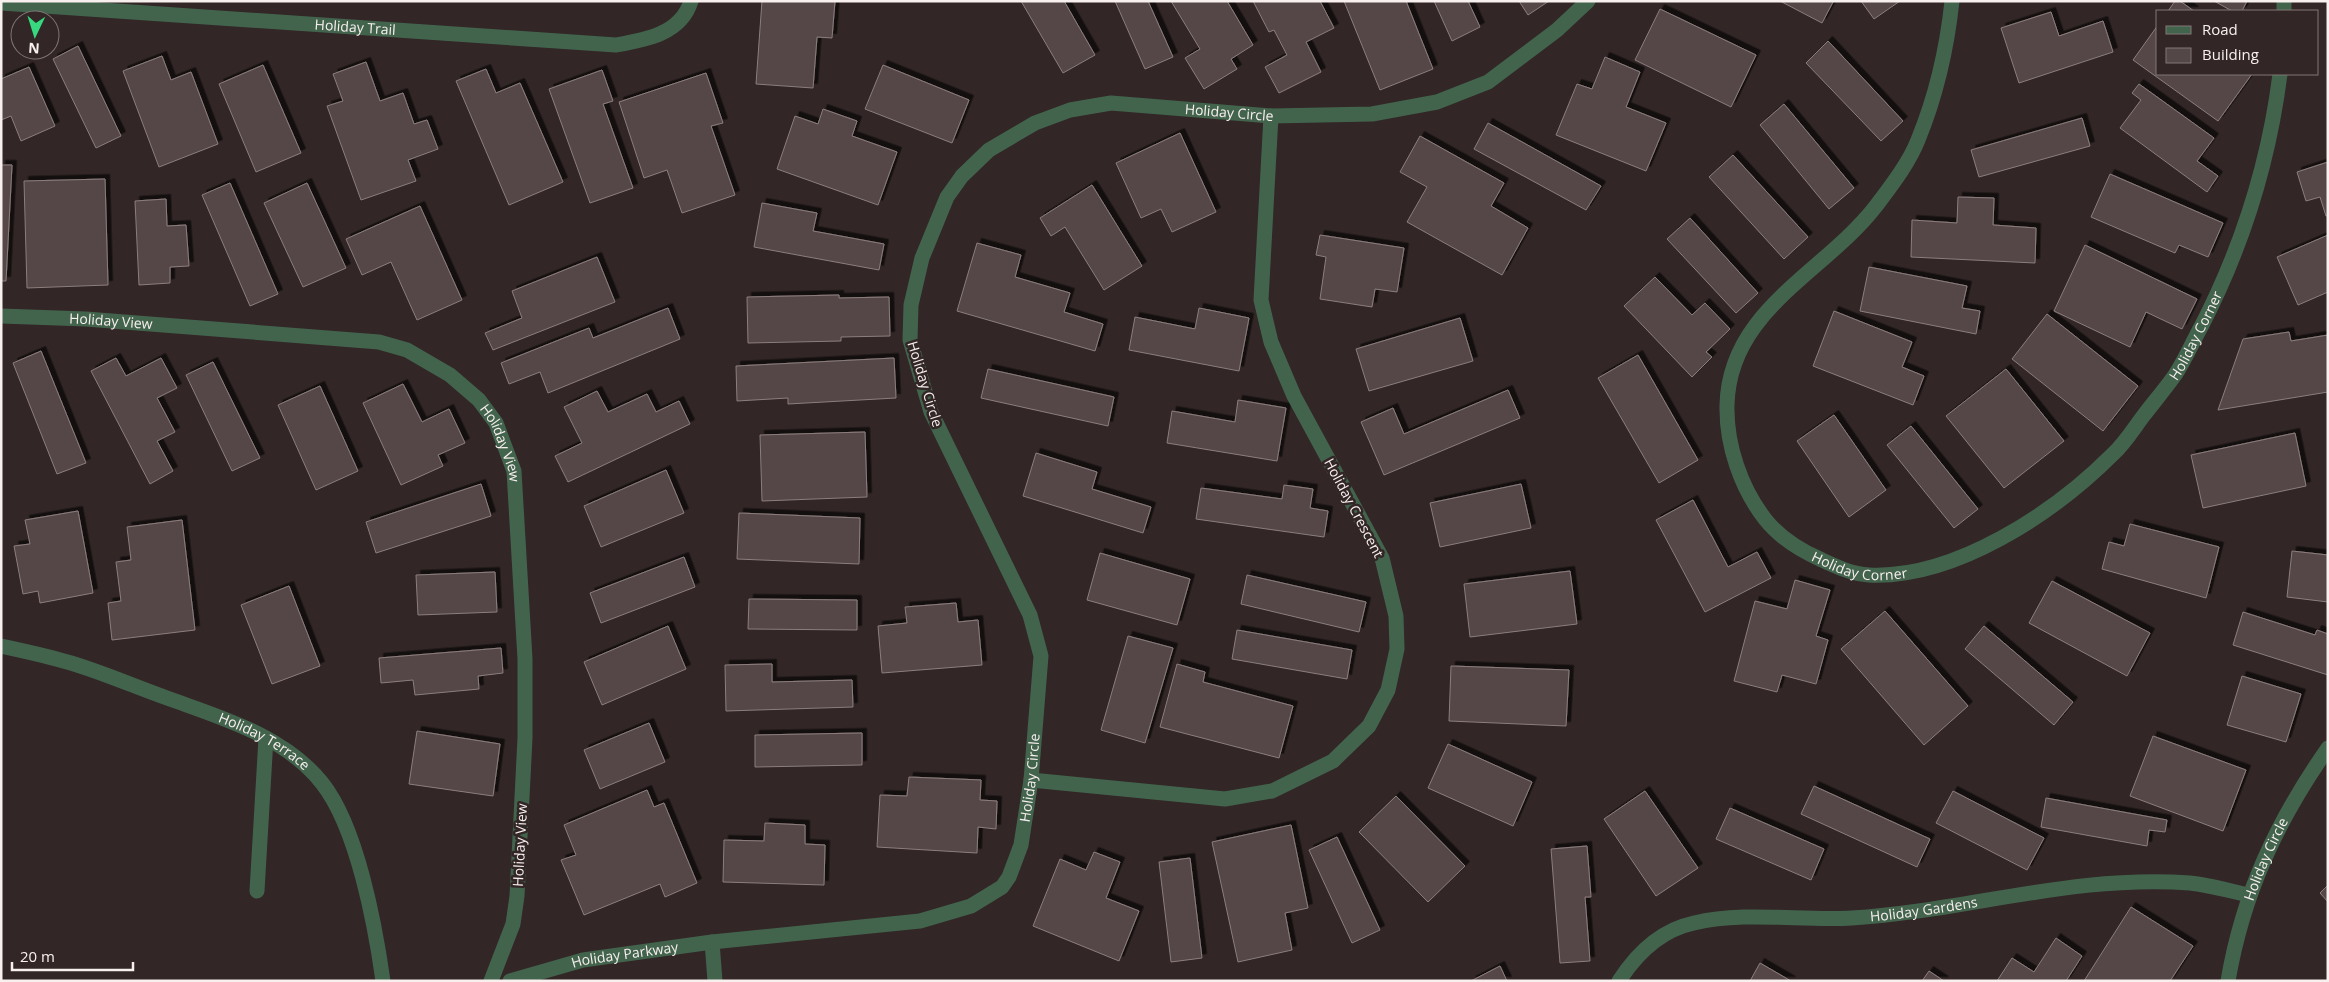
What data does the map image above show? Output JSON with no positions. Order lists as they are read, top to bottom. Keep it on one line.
{"streets":{"street":["Holiday Trail","Holiday Circle","Holiday View","Holiday Corner","Holiday Crescent","Holiday Terrace","Holiday Gardens","Holiday Parkway"]},"crossings":[["Holiday Circle","Holiday Crescent"],["Holiday Circle","Holiday Gardens"],["Holiday Circle","Holiday Parkway"]],"legend":["Road","Building"],"scale_bar":"20 m","north":"bottom"}
